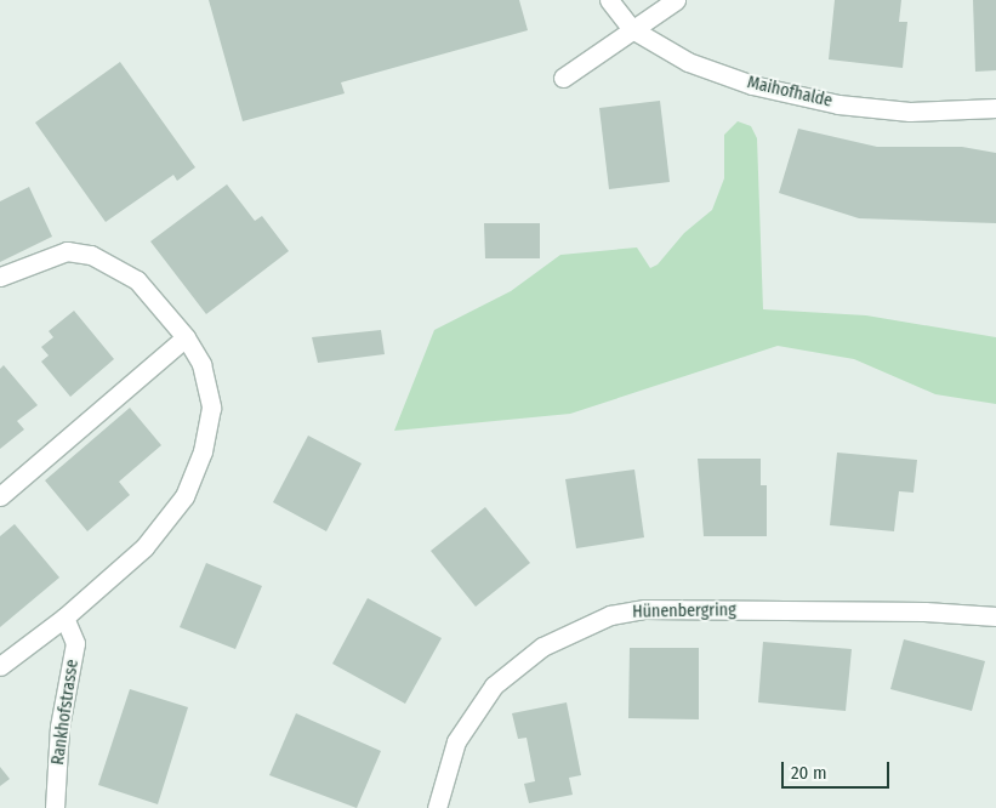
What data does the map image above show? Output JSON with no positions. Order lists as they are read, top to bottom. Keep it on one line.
{"streets":{"street":["Maihofhalde","Hünenbergring","Rankhofstrasse"]},"scale_bar":"20 m"}
